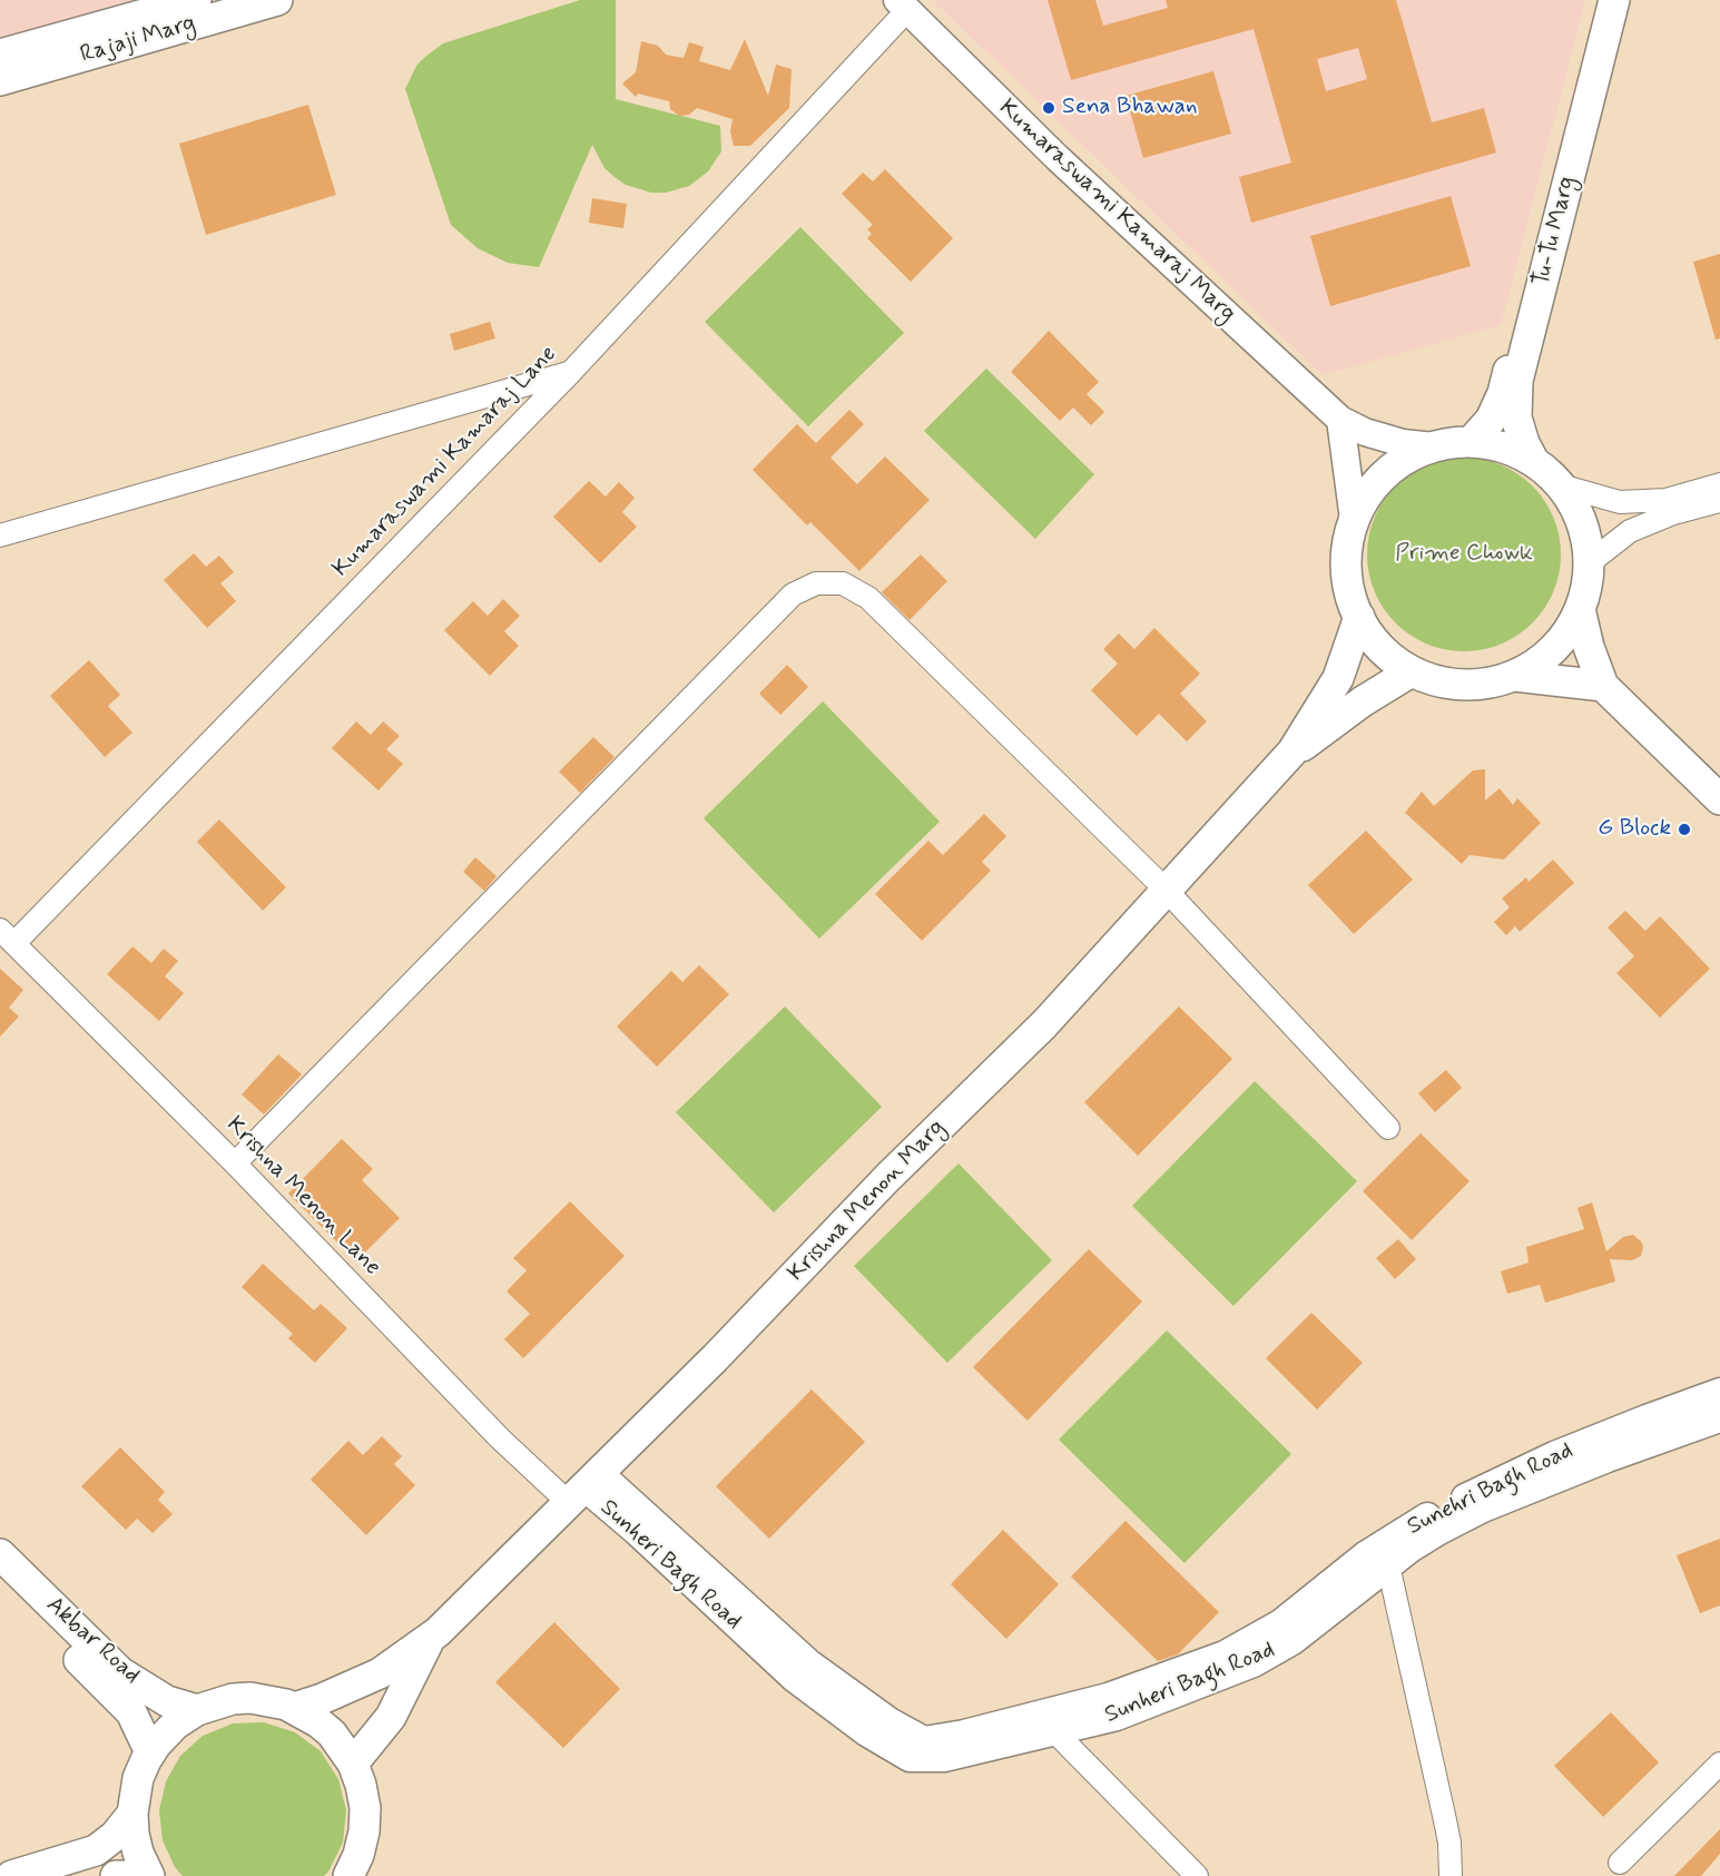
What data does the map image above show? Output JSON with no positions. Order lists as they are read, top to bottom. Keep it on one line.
{"streets":{"main road":["Rajaji Marg","Tu-Tu Marg","Krishna Menon Marg","Akbar Road"],"street":["Kumaraswami Kamaraj Marg","Kumaraswami Kamaraj Lane","Krishna Menon Lane","Sunehri Bagh Road","Sunheri Bagh Road"]},"crossings":[["Kumaraswami Kamaraj Marg","Kumaraswami Kamaraj Lane"],["Kumaraswami Kamaraj Lane","Krishna Menon Lane"],["Krishna Menon Lane","Krishna Menon Marg"],["Krishna Menon Lane","Sunehri Bagh Road"],["Krishna Menon Lane","Sunheri Bagh Road"],["Krishna Menon Marg","Sunehri Bagh Road"],["Krishna Menon Marg","Sunheri Bagh Road"],["Sunehri Bagh Road","Sunheri Bagh Road"]],"parks":["Prime Chowk"],"places":["Sena Bhawan","G Block"]}
